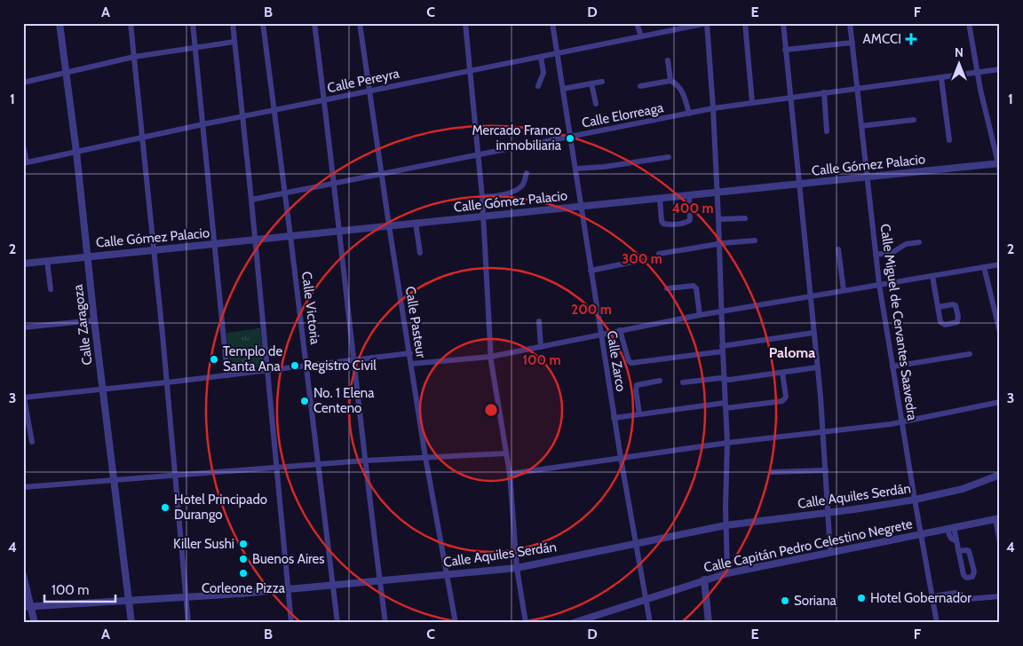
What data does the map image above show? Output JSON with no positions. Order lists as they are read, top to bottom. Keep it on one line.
{"streets":{"street":["Calle Pereyra","Calle Elorreaga","Calle Gómez Palacio","Calle Victoria","Calle Pasteur","Calle Miguel de Cervantes Saavedra","Calle Zaragoza","Calle Zarco","Calle Aquiles Serdán","Calle Capitán Pedro Celestino Negrete"]},"crossings":[["Calle Pereyra","Calle Victoria"],["Calle Pereyra","Calle Pasteur"],["Calle Pereyra","Calle Zaragoza"],["Calle Pereyra","Calle Zarco"],["Calle Elorreaga","Calle Victoria"],["Calle Elorreaga","Calle Pasteur"],["Calle Elorreaga","Calle Miguel de Cervantes Saavedra"],["Calle Elorreaga","Calle Zarco"],["Calle Gómez Palacio","Calle Victoria"],["Calle Gómez Palacio","Calle Pasteur"],["Calle Gómez Palacio","Calle Miguel de Cervantes Saavedra"],["Calle Gómez Palacio","Calle Zaragoza"],["Calle Gómez Palacio","Calle Zarco"],["Calle Victoria","Calle Aquiles Serdán"],["Calle Pasteur","Calle Aquiles Serdán"],["Calle Miguel de Cervantes Saavedra","Calle Aquiles Serdán"],["Calle Miguel de Cervantes Saavedra","Calle Capitán Pedro Celestino Negrete"],["Calle Zaragoza","Calle Aquiles Serdán"],["Calle Zarco","Calle Aquiles Serdán"],["Calle Zarco","Calle Capitán Pedro Celestino Negrete"]],"districts":["Paloma"],"places":{"health":["AMCCI"],"other":["Mercado Franco inmobiliaria","Templo de Santa Ana","Registro Civil","No. 1 Elena Centeno","Hotel Principado Durango","Killer Sushi","Buenos Aires","Corleone Pizza","Hotel Gobernador","Soriana"]},"scale_bar":"100 m","north":"top","grid":{"columns":["A","B","C","D","E","F"],"rows":["1","2","3","4"]},"rings":["400 m","300 m","200 m","100 m"]}
